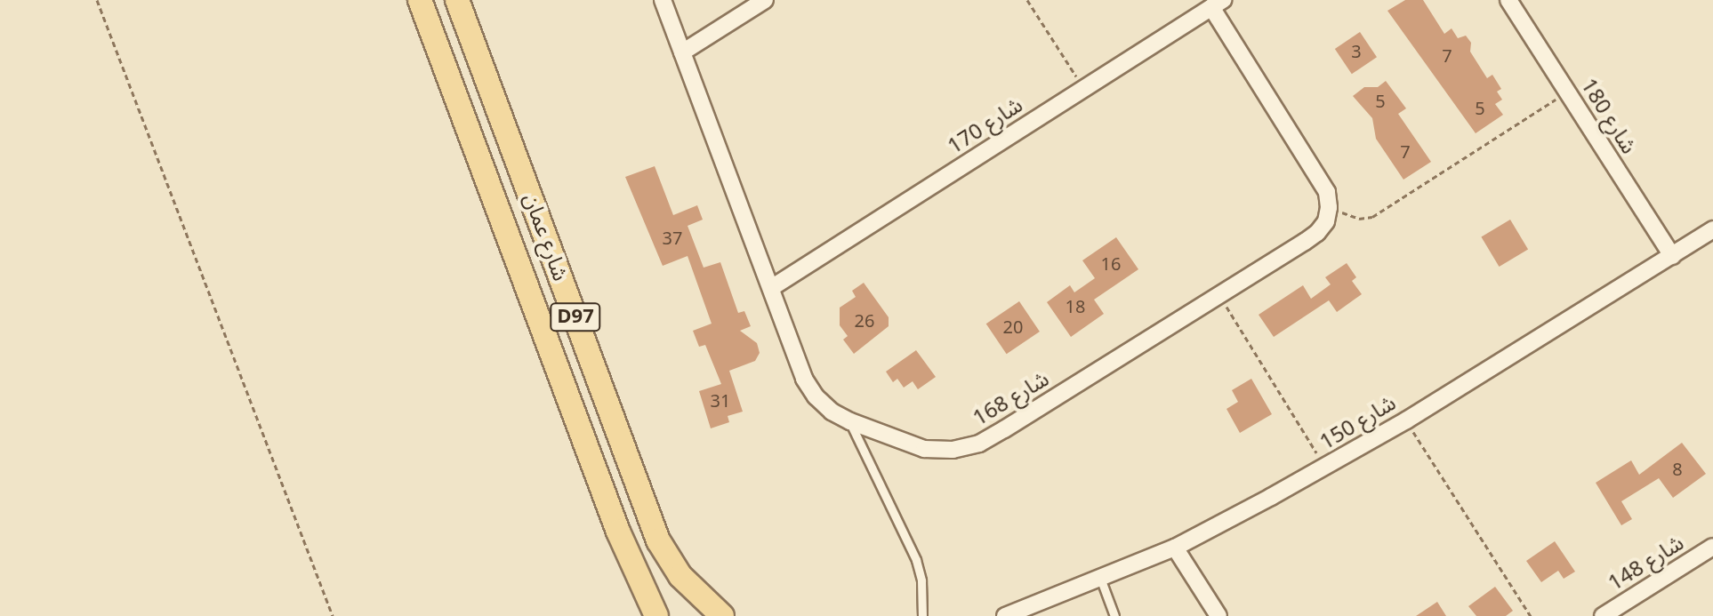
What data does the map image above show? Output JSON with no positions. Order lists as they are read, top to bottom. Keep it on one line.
{"streets":{"main road":["شارع عمان","D97"],"street":["شارع 180","شارع 170","شارع 168","شارع 150","شارع 148"]},"crossings":[["شارع 180","شارع 150"],["شارع 170","شارع 168"]],"house_numbers":["3","7","5","5","7","37","16","18","26","20","31","8"]}
